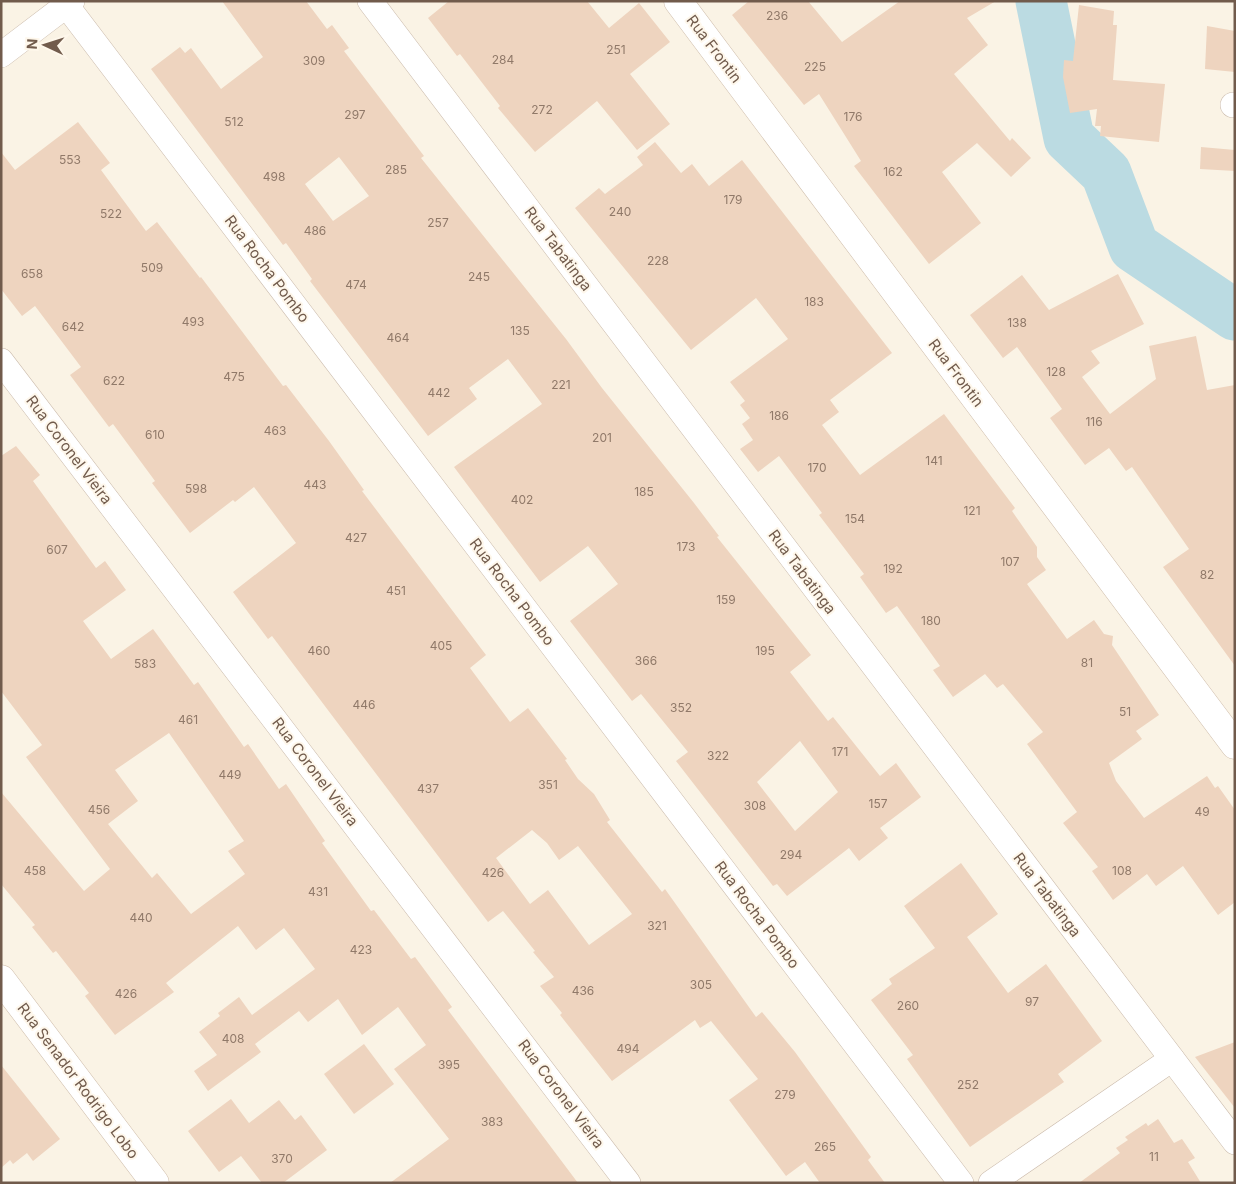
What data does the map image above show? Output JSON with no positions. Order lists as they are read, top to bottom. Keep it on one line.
{"streets":{"street":["Rua Frontin","Rua Tabatinga","Rua Rocha Pombo","Rua Coronel Vieira","Rua Senador Rodrigo Lobo"]},"house_numbers":["236","251","284","309","225","272","297","176","512","553","285","162","498","179","240","522","257","486","228","509","658","245","474","183","493","138","642","135","464","128","475","622","221","442","186","116","463","610","201","141","170","443","598","185","402","121","154","427","173","607","107","192","82","451","159","180","405","460","195","366","81","583","446","352","51","461","171","322","449","351","437","157","308","456","49","294","458","108","426","431","440","321","423","305","436","426","97","260","408","494","395","252","279","383","265","11","370"],"north":"left"}
